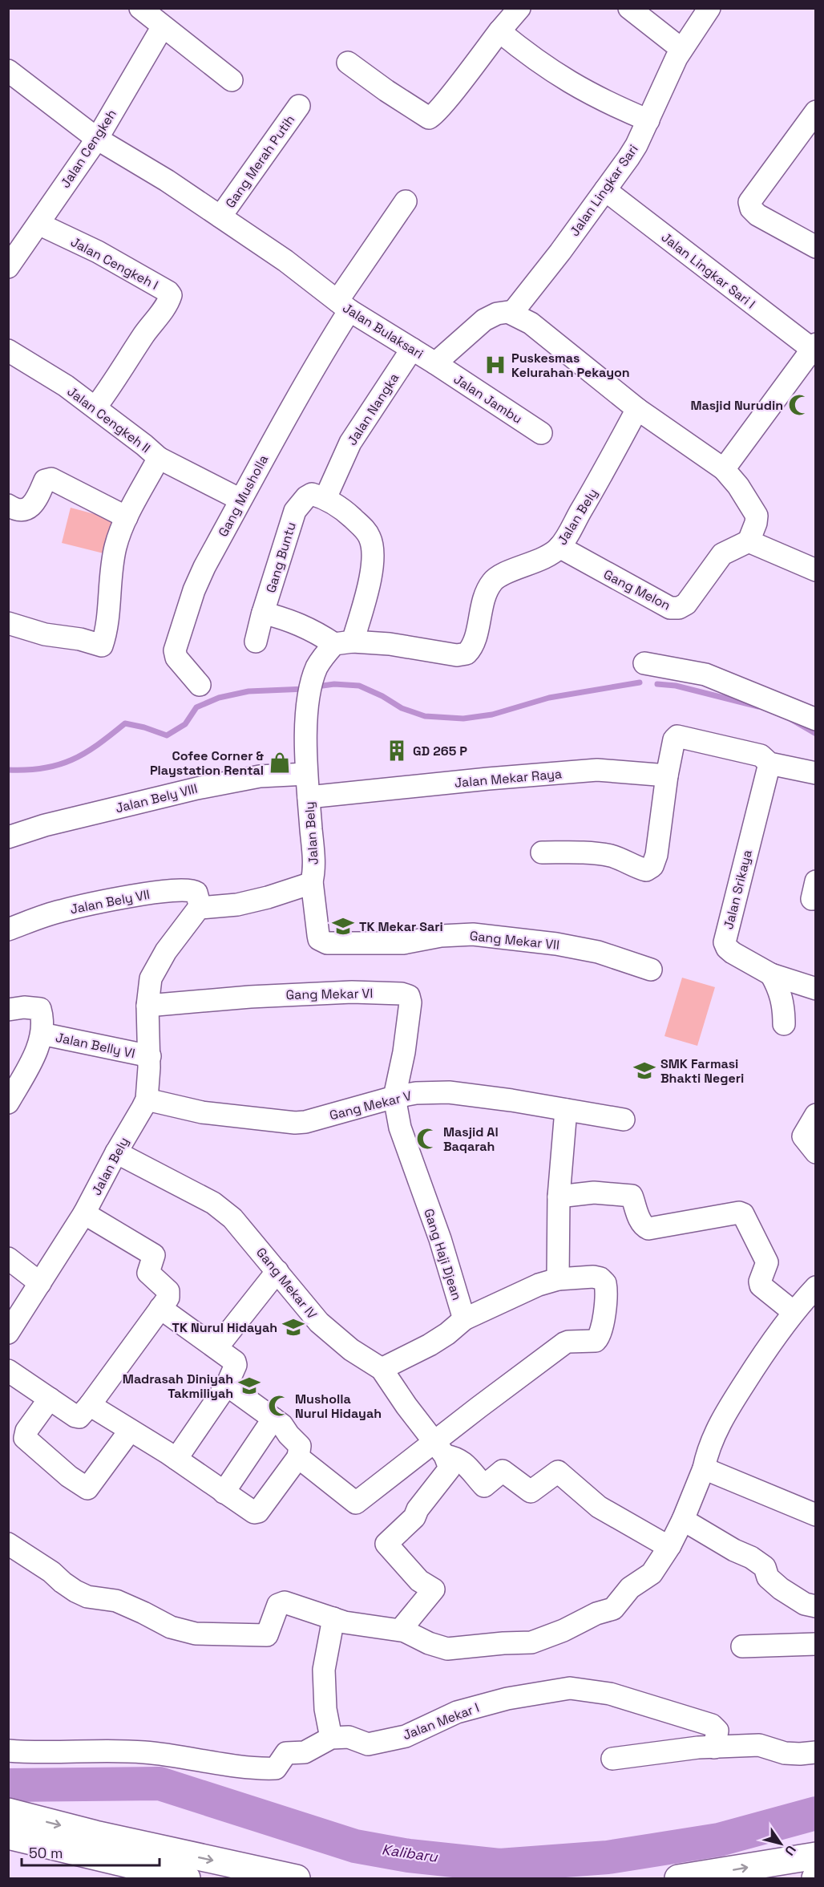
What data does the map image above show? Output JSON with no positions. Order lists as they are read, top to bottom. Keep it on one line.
{"streets":{"street":["Jalan Cengkeh","Gang Merah Putih","Jalan Lingkar Sari","Jalan Cengkeh I","Jalan Lingkar Sari I","Jalan Bulaksari","Jalan Jambu","Jalan Nangka","Jalan Cengkeh II","Gang Musholla","Jalan Bely","Gang Buntu","Gang Melon","Jalan Mekar Raya","Jalan Bely VIII","Jalan Srikaya","Jalan Bely VII","Gang Mekar VII","Gang Mekar VI","Jalan Belly VI","Gang Mekar V","Gang Haji Djean","Gang Mekar IV","Jalan Mekar I"]},"crossings":[["Jalan Cengkeh","Jalan Cengkeh I"],["Jalan Cengkeh","Jalan Bulaksari"],["Gang Merah Putih","Jalan Bulaksari"],["Jalan Lingkar Sari","Jalan Lingkar Sari I"],["Jalan Lingkar Sari","Jalan Bulaksari"],["Jalan Cengkeh I","Jalan Cengkeh II"],["Jalan Bulaksari","Jalan Jambu"],["Jalan Bulaksari","Jalan Nangka"],["Jalan Bulaksari","Gang Musholla"],["Jalan Nangka","Gang Buntu"],["Jalan Bely","Gang Melon"],["Jalan Bely","Jalan Mekar Raya"],["Jalan Bely","Jalan Bely VIII"],["Jalan Bely","Jalan Bely VII"],["Jalan Bely","Gang Mekar VII"],["Jalan Bely","Gang Mekar VI"],["Jalan Bely","Jalan Belly VI"],["Jalan Bely","Gang Mekar V"],["Jalan Bely","Gang Mekar IV"],["Gang Mekar VI","Gang Mekar V"],["Gang Mekar VI","Gang Haji Djean"],["Gang Mekar V","Gang Haji Djean"]],"water":["Kalibaru"],"places":{"hospital":["Puskesmas Kelurahan Pekayon"],"mosque":["Masjid Nurudin","Masjid Al Baqarah","Musholla Nurul Hidayah"],"building":["GD 265 P"],"shop":["Cofee Corner & Playstation Rental"],"school or university":["TK Mekar Sari","SMK Farmasi Bhakti Negeri","TK Nurul Hidayah","Madrasah Diniyah Takmiliyah"]},"scale_bar":"50 m","north":"bottom right"}
